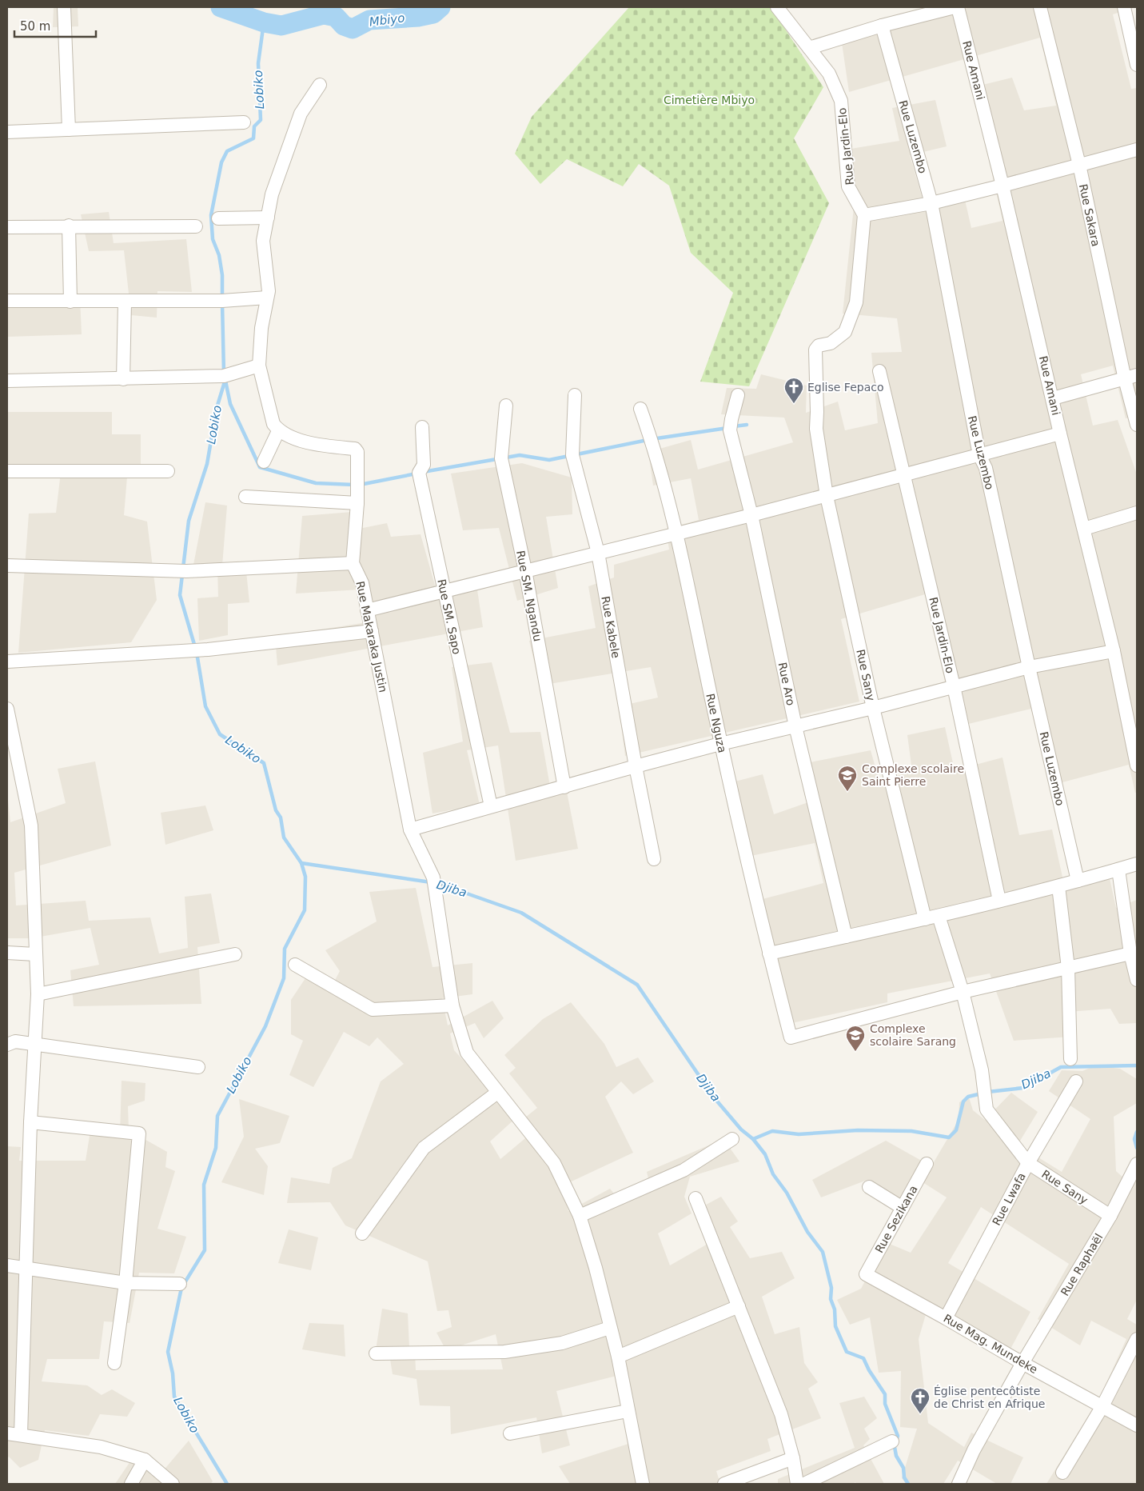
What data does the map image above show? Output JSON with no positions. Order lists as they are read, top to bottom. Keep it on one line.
{"streets":{"street":["Rue Amani","Rue Luzembo","Rue Jardin-Elo","Rue Sakara","Rue SM. Ngandu","Rue SM. Sapo","Rue Kabele","Rue Makaraka Justin","Rue Sany","Rue Aro","Rue Nguza","Rue Lwafa","Rue Sezikana","Rue Raphaël","Rue Mag. Mundeke"]},"crossings":[["Rue Jardin-Elo","Rue Sany"],["Rue Sany","Rue Nguza"],["Rue Sany","Rue Lwafa"],["Rue Sany","Rue Raphaël"],["Rue Lwafa","Rue Mag. Mundeke"],["Rue Sezikana","Rue Mag. Mundeke"],["Rue Raphaël","Rue Mag. Mundeke"]],"water":["Mbiyo","Lobiko","Djiba"],"parks":["Cimetière Mbiyo"],"places":{"church":["Eglise Fepaco","Église pentecôtiste de Christ en Afrique"],"school or university":["Complexe scolaire Saint Pierre","Complexe scolaire Sarang"]},"scale_bar":"50 m"}
